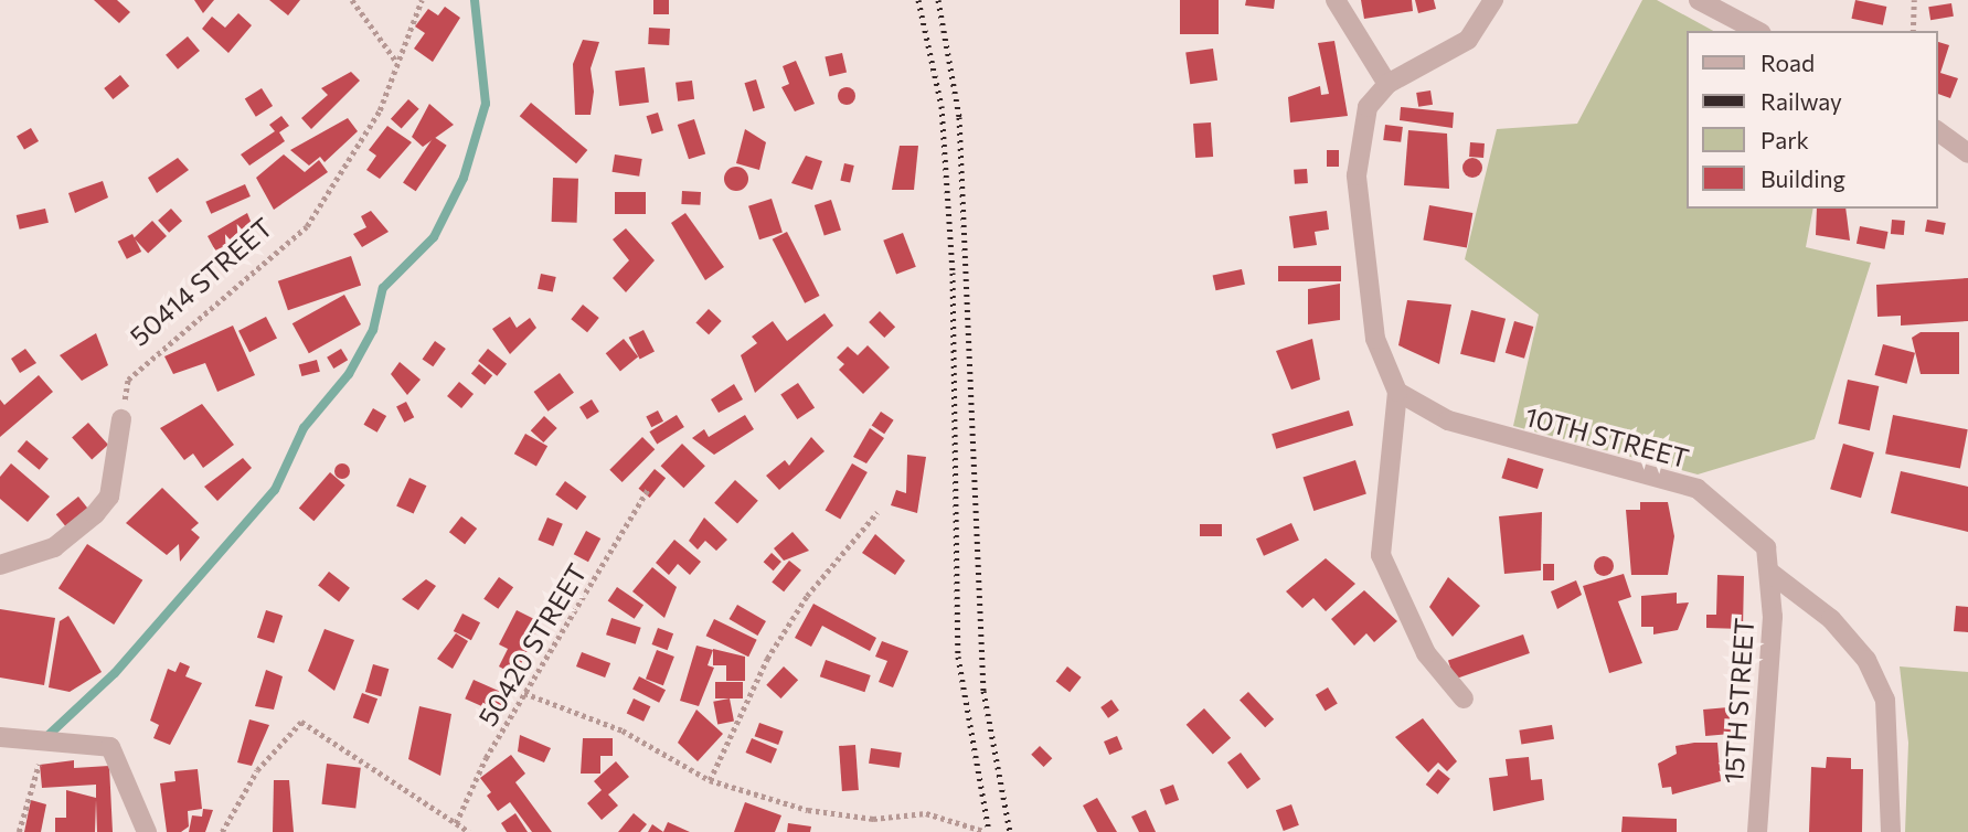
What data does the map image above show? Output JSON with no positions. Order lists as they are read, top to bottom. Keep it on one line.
{"streets":{"street":["10TH STREET","15TH STREET"],"path":["50414 STREET","50420 STREET"]},"crossings":[["10TH STREET","15TH STREET"]],"legend":["Road","Railway","Park","Building"]}
